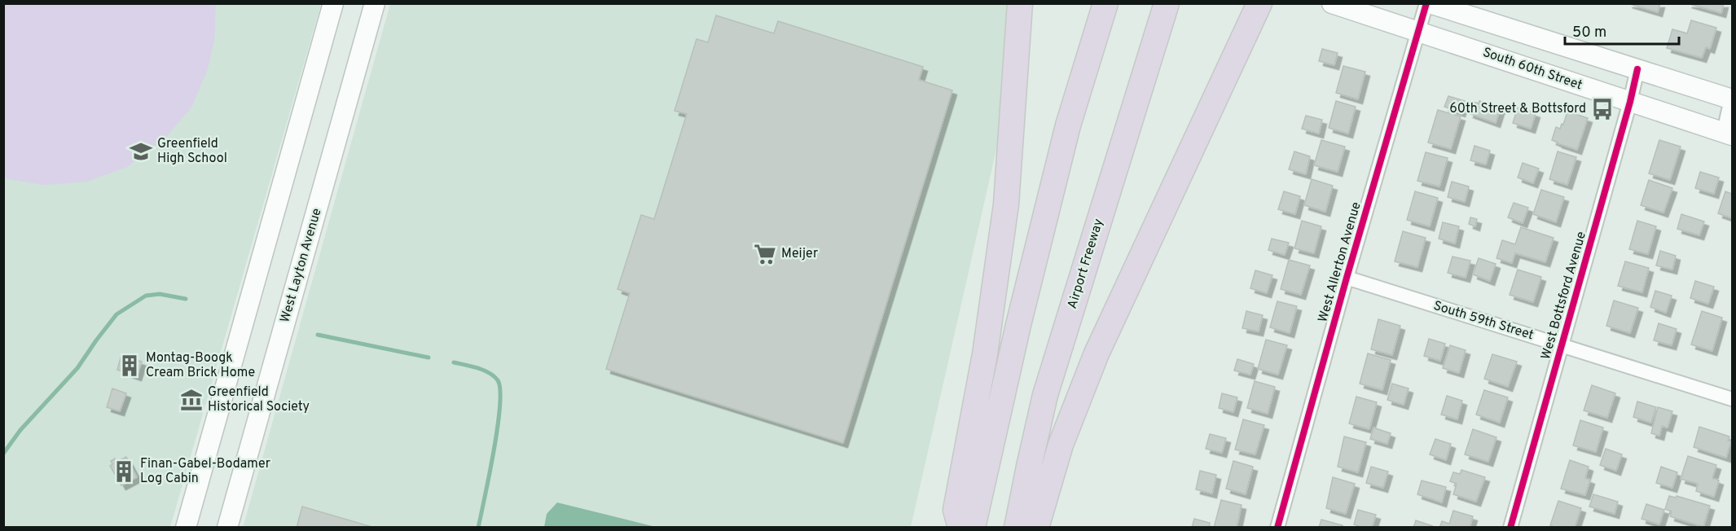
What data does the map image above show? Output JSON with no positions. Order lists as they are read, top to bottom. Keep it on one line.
{"streets":{"highway":["Airport Freeway"],"main road":["South 60th Street","West Layton Avenue"],"street":["West Allerton Avenue","West Bottsford Avenue","South 59th Street"]},"crossings":[["South 60th Street","West Allerton Avenue"],["South 60th Street","West Bottsford Avenue"],["West Allerton Avenue","South 59th Street"],["West Bottsford Avenue","South 59th Street"]],"places":{"bus stop":["60th Street & Bottsford"],"school or university":["Greenfield High School"],"supermarket":["Meijer"],"building":["Montag-Boogk Cream Brick Home","Finan-Gabel-Bodamer Log Cabin"],"museum":["Greenfield Historical Society"]},"scale_bar":"50 m"}
